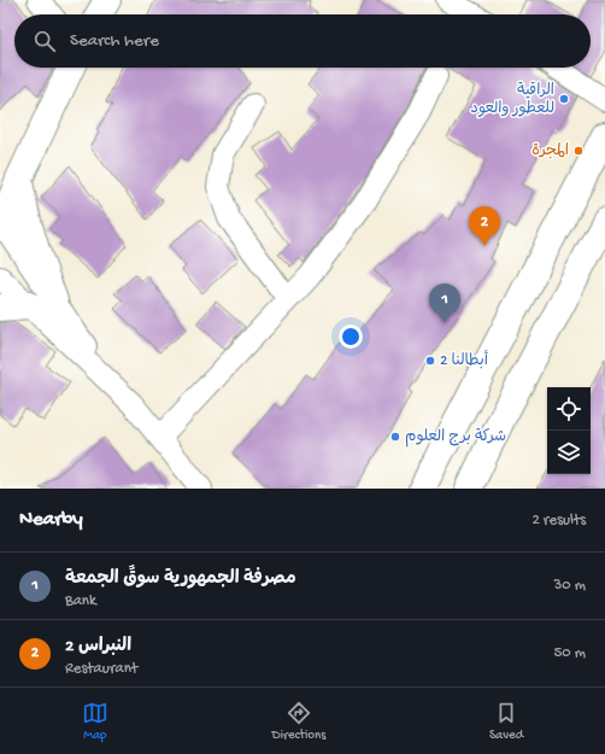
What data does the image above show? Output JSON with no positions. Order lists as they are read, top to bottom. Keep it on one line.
{"places":["الراقية للعطور والعود","المجرة","أبطالنا 2","شركة برج العلوم"],"page":{"search":"Search here","pins":["2","1"],"heading":["Nearby","2 results"],"list":[{"mark":"1","name":"مصرفة الجمهورية سوقً الجمعة","note":"Bank","value":"30 m"},{"mark":"2","name":"النبراس 2","note":"Restaurant","value":"50 m"}],"nav":["Map","Directions","Saved"]}}
